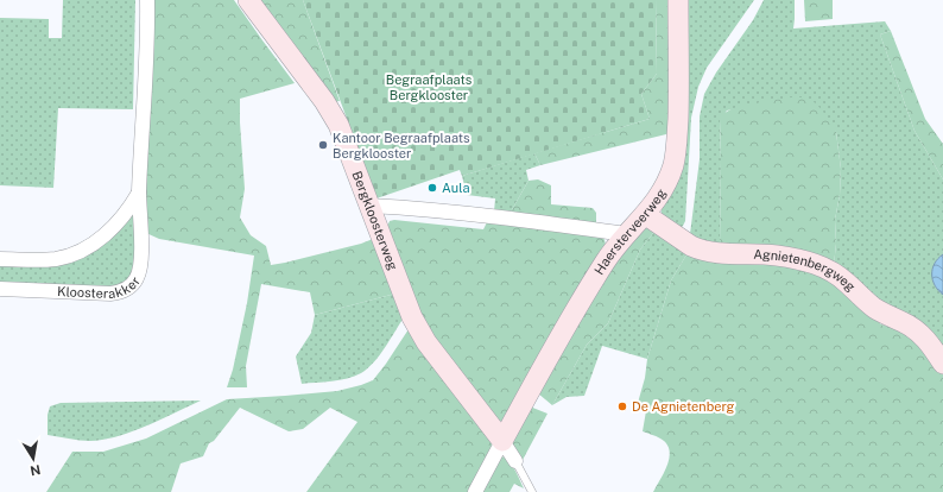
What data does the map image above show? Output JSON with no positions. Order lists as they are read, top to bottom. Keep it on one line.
{"streets":{"street":["Bergkloosterweg","Haersterveerweg","Agnietenbergweg","Kloosterakker"]},"crossings":[["Bergkloosterweg","Haersterveerweg"],["Haersterveerweg","Agnietenbergweg"]],"parks":["Begraafplaats Bergklooster"],"places":["Kantoor Begraafplaats Bergklooster","Aula","De Agnietenberg"],"north":"bottom"}
